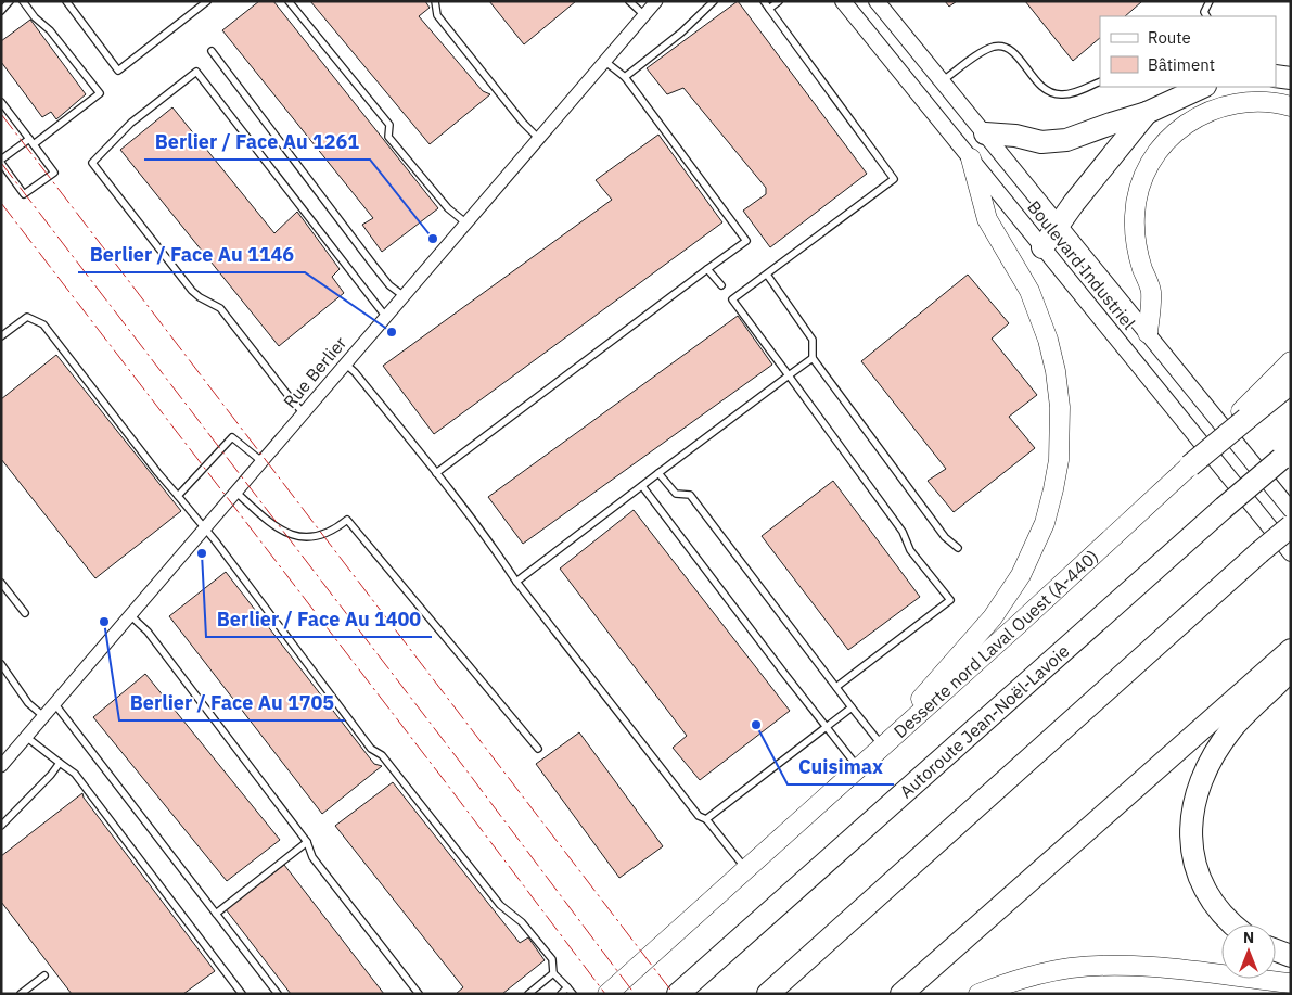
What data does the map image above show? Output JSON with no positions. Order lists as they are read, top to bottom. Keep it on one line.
{"streets":{"highway":["Autoroute Jean-Noël-Lavoie"],"main road":["Desserte nord Laval Ouest (A-440)"],"street":["Boulevard Industriel","Rue Berlier"]},"places":["Berlier / Face Au 1261","Berlier / Face Au 1146","Berlier / Face Au 1400","Berlier / Face Au 1705","Cuisimax"],"legend":["Route","Bâtiment"],"north":"top"}
